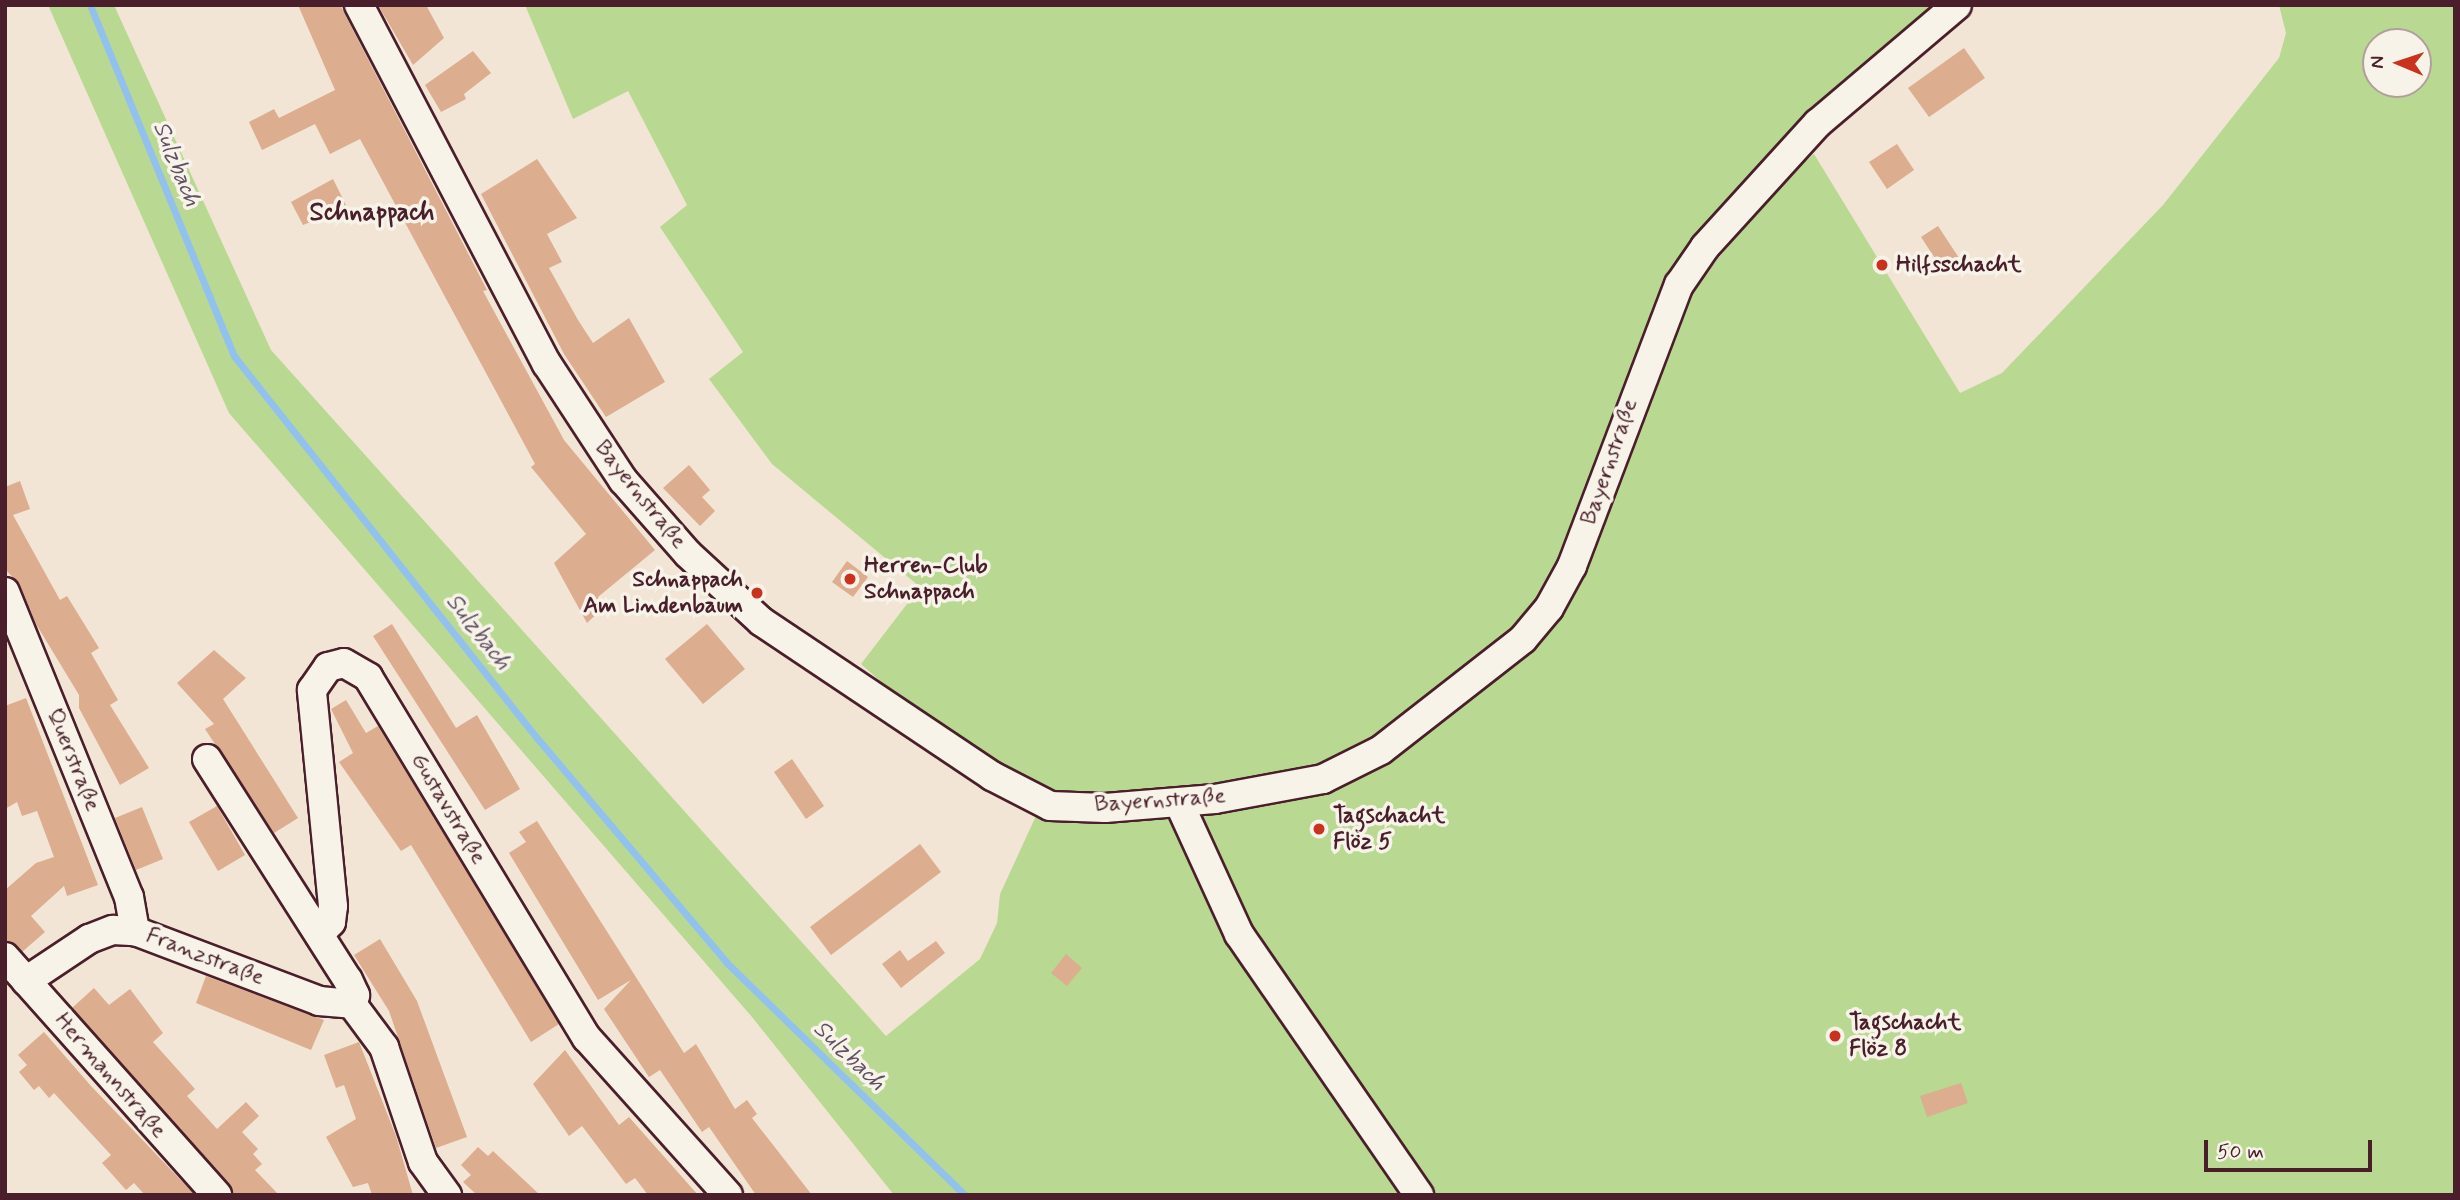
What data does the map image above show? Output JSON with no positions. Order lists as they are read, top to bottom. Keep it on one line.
{"streets":{"street":["Bayernstraße","Querstraße","Gustavstraße","Franzstraße","Hermannstraße"]},"crossings":[["Querstraße","Franzstraße"],["Franzstraße","Hermannstraße"]],"districts":["Schnappach"],"water":["Sulzbach"],"places":["Hilfsschacht","Herren-Club Schnappach","Schnappach Am Lindenbaum","Tagschacht Flöz 5","Tagschacht Flöz 8"],"scale_bar":"50 m","north":"left"}
